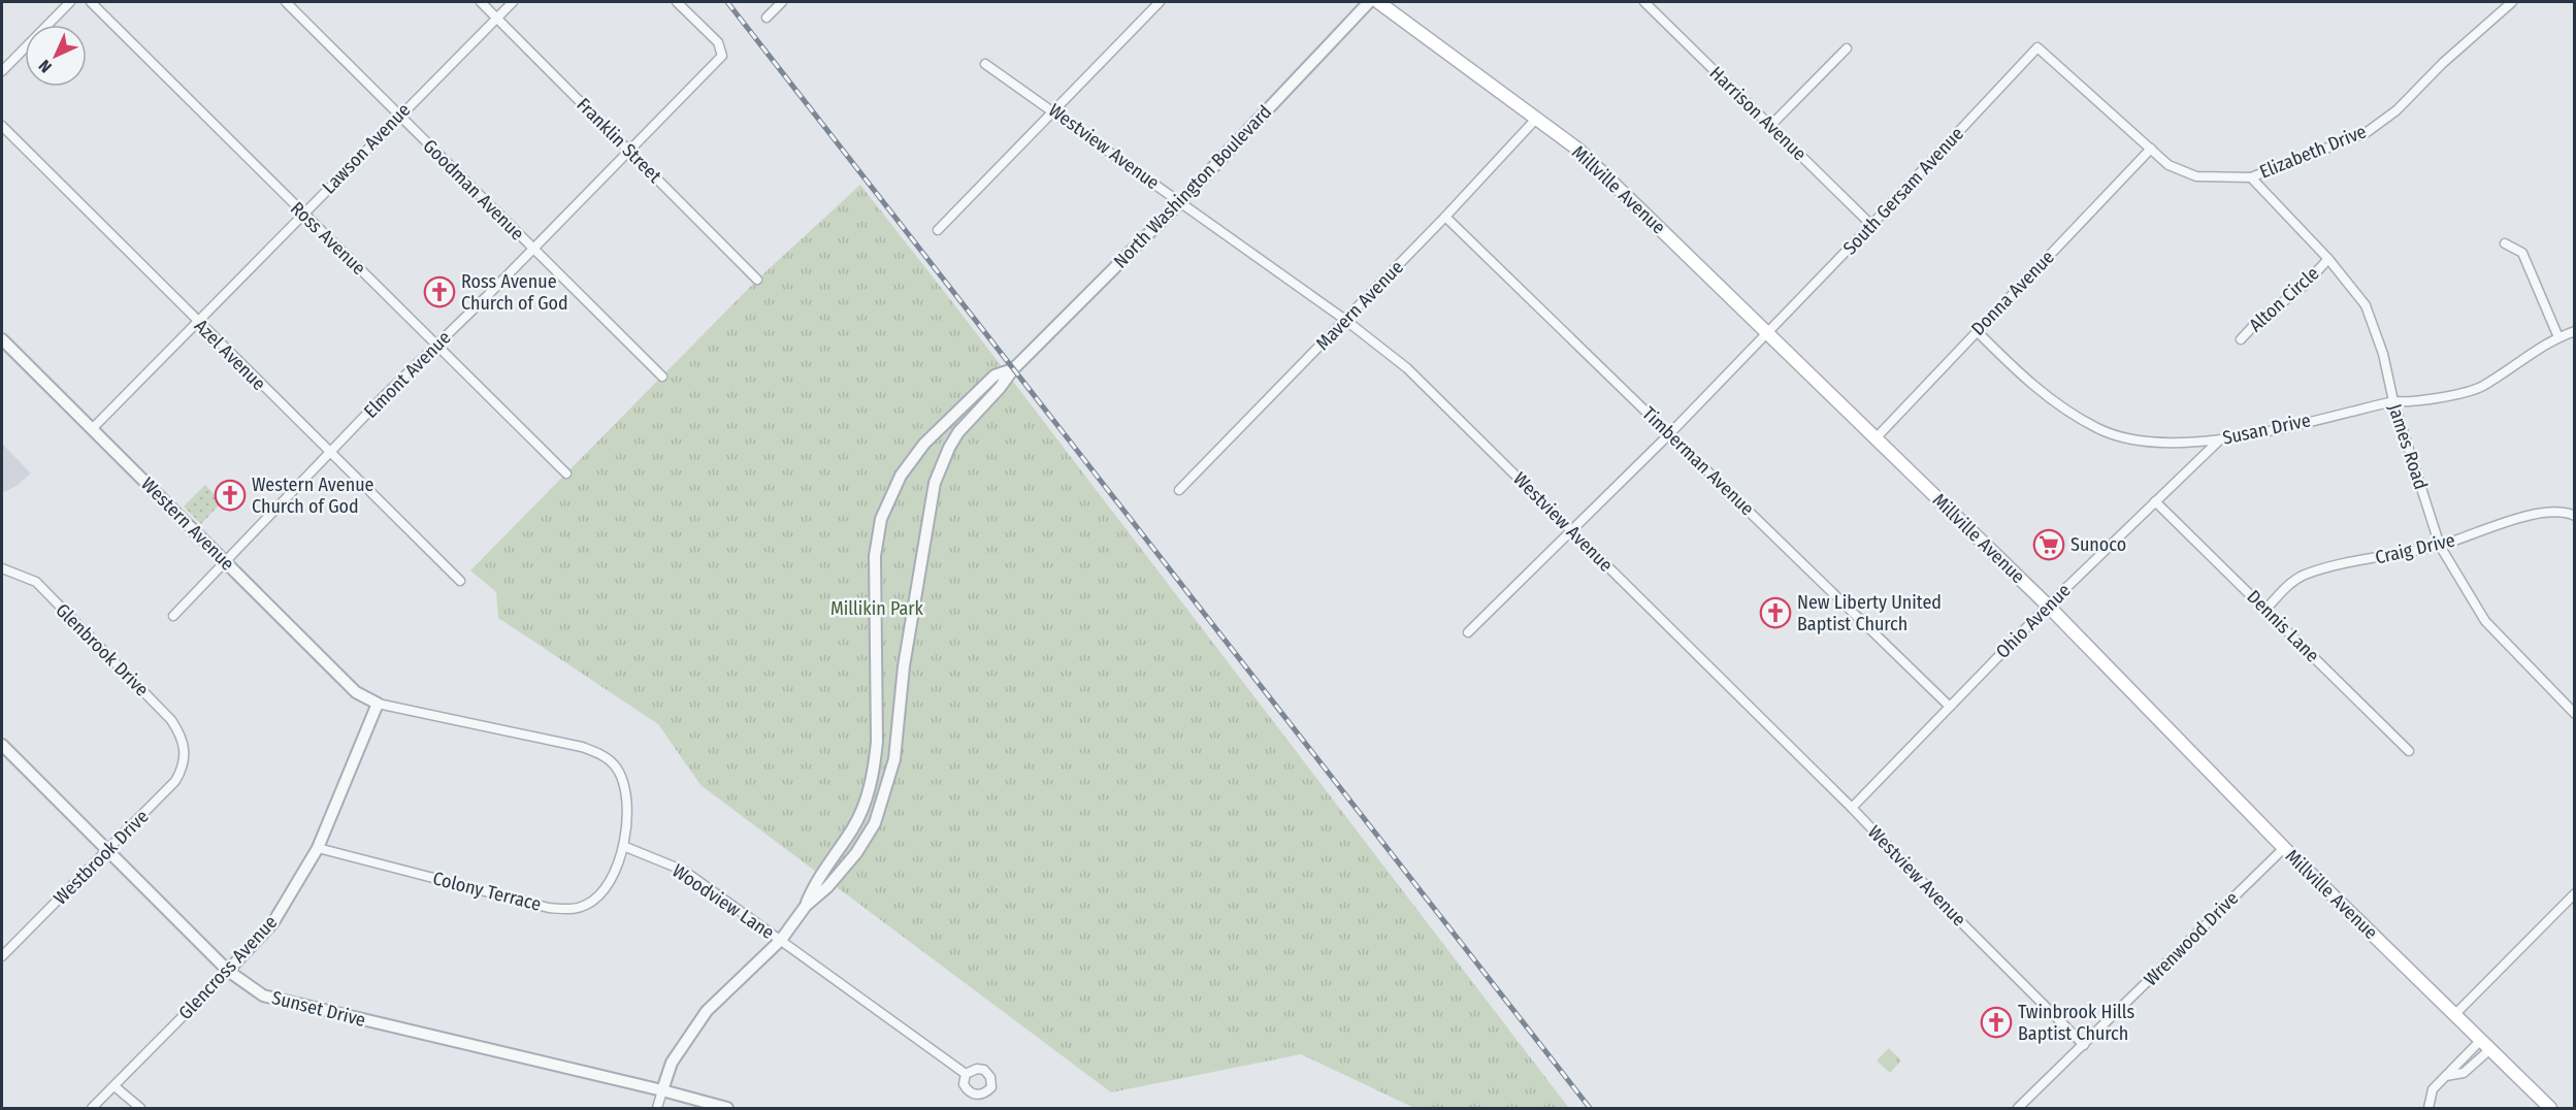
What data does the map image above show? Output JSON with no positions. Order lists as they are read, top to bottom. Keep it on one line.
{"streets":{"main road":["Millville Avenue"],"street":["Harrison Avenue","Franklin Street","Westview Avenue","Lawson Avenue","Elizabeth Drive","North Washington Boulevard","Goodman Avenue","South Gersam Avenue","Ross Avenue","Donna Avenue","Alton Circle","Mavern Avenue","Azel Avenue","Elmont Avenue","Susan Drive","James Road","Timberman Avenue","Western Avenue","Craig Drive","Ohio Avenue","Dennis Lane","Glenbrook Drive","Westbrook Drive","Colony Terrace","Woodview Lane","Wrenwood Drive","Glencross Avenue","Sunset Drive"]},"crossings":[["Harrison Avenue","South Gersam Avenue"],["Franklin Street","Lawson Avenue"],["Franklin Street","Elmont Avenue"],["Westview Avenue","North Washington Boulevard"],["Westview Avenue","South Gersam Avenue"],["Westview Avenue","Mavern Avenue"],["Westview Avenue","Ohio Avenue"],["Westview Avenue","Wrenwood Drive"],["Lawson Avenue","Goodman Avenue"],["Lawson Avenue","Ross Avenue"],["Lawson Avenue","Azel Avenue"],["Lawson Avenue","Western Avenue"],["Elizabeth Drive","South Gersam Avenue"],["Elizabeth Drive","Donna Avenue"],["Elizabeth Drive","James Road"],["North Washington Boulevard","Woodview Lane"],["North Washington Boulevard","Sunset Drive"],["Goodman Avenue","Elmont Avenue"],["Millville Avenue","South Gersam Avenue"],["Millville Avenue","Donna Avenue"],["Millville Avenue","Mavern Avenue"],["Millville Avenue","Ohio Avenue"],["Millville Avenue","Wrenwood Drive"],["South Gersam Avenue","Timberman Avenue"],["Ross Avenue","Elmont Avenue"],["Donna Avenue","Susan Drive"],["Alton Circle","James Road"],["Mavern Avenue","Timberman Avenue"],["Azel Avenue","Elmont Avenue"],["Elmont Avenue","Western Avenue"],["Susan Drive","James Road"],["Susan Drive","Ohio Avenue"],["James Road","Craig Drive"],["Timberman Avenue","Ohio Avenue"],["Western Avenue","Glencross Avenue"],["Craig Drive","Dennis Lane"],["Ohio Avenue","Dennis Lane"],["Glenbrook Drive","Westbrook Drive"],["Westbrook Drive","Sunset Drive"],["Colony Terrace","Woodview Lane"],["Colony Terrace","Glencross Avenue"],["Glencross Avenue","Sunset Drive"]],"parks":["Millikin Park"],"places":{"church":["Ross Avenue Church of God","Western Avenue Church of God","New Liberty United Baptist Church","Twinbrook Hills Baptist Church"],"supermarket":["Sunoco"]},"north":"bottom left"}
